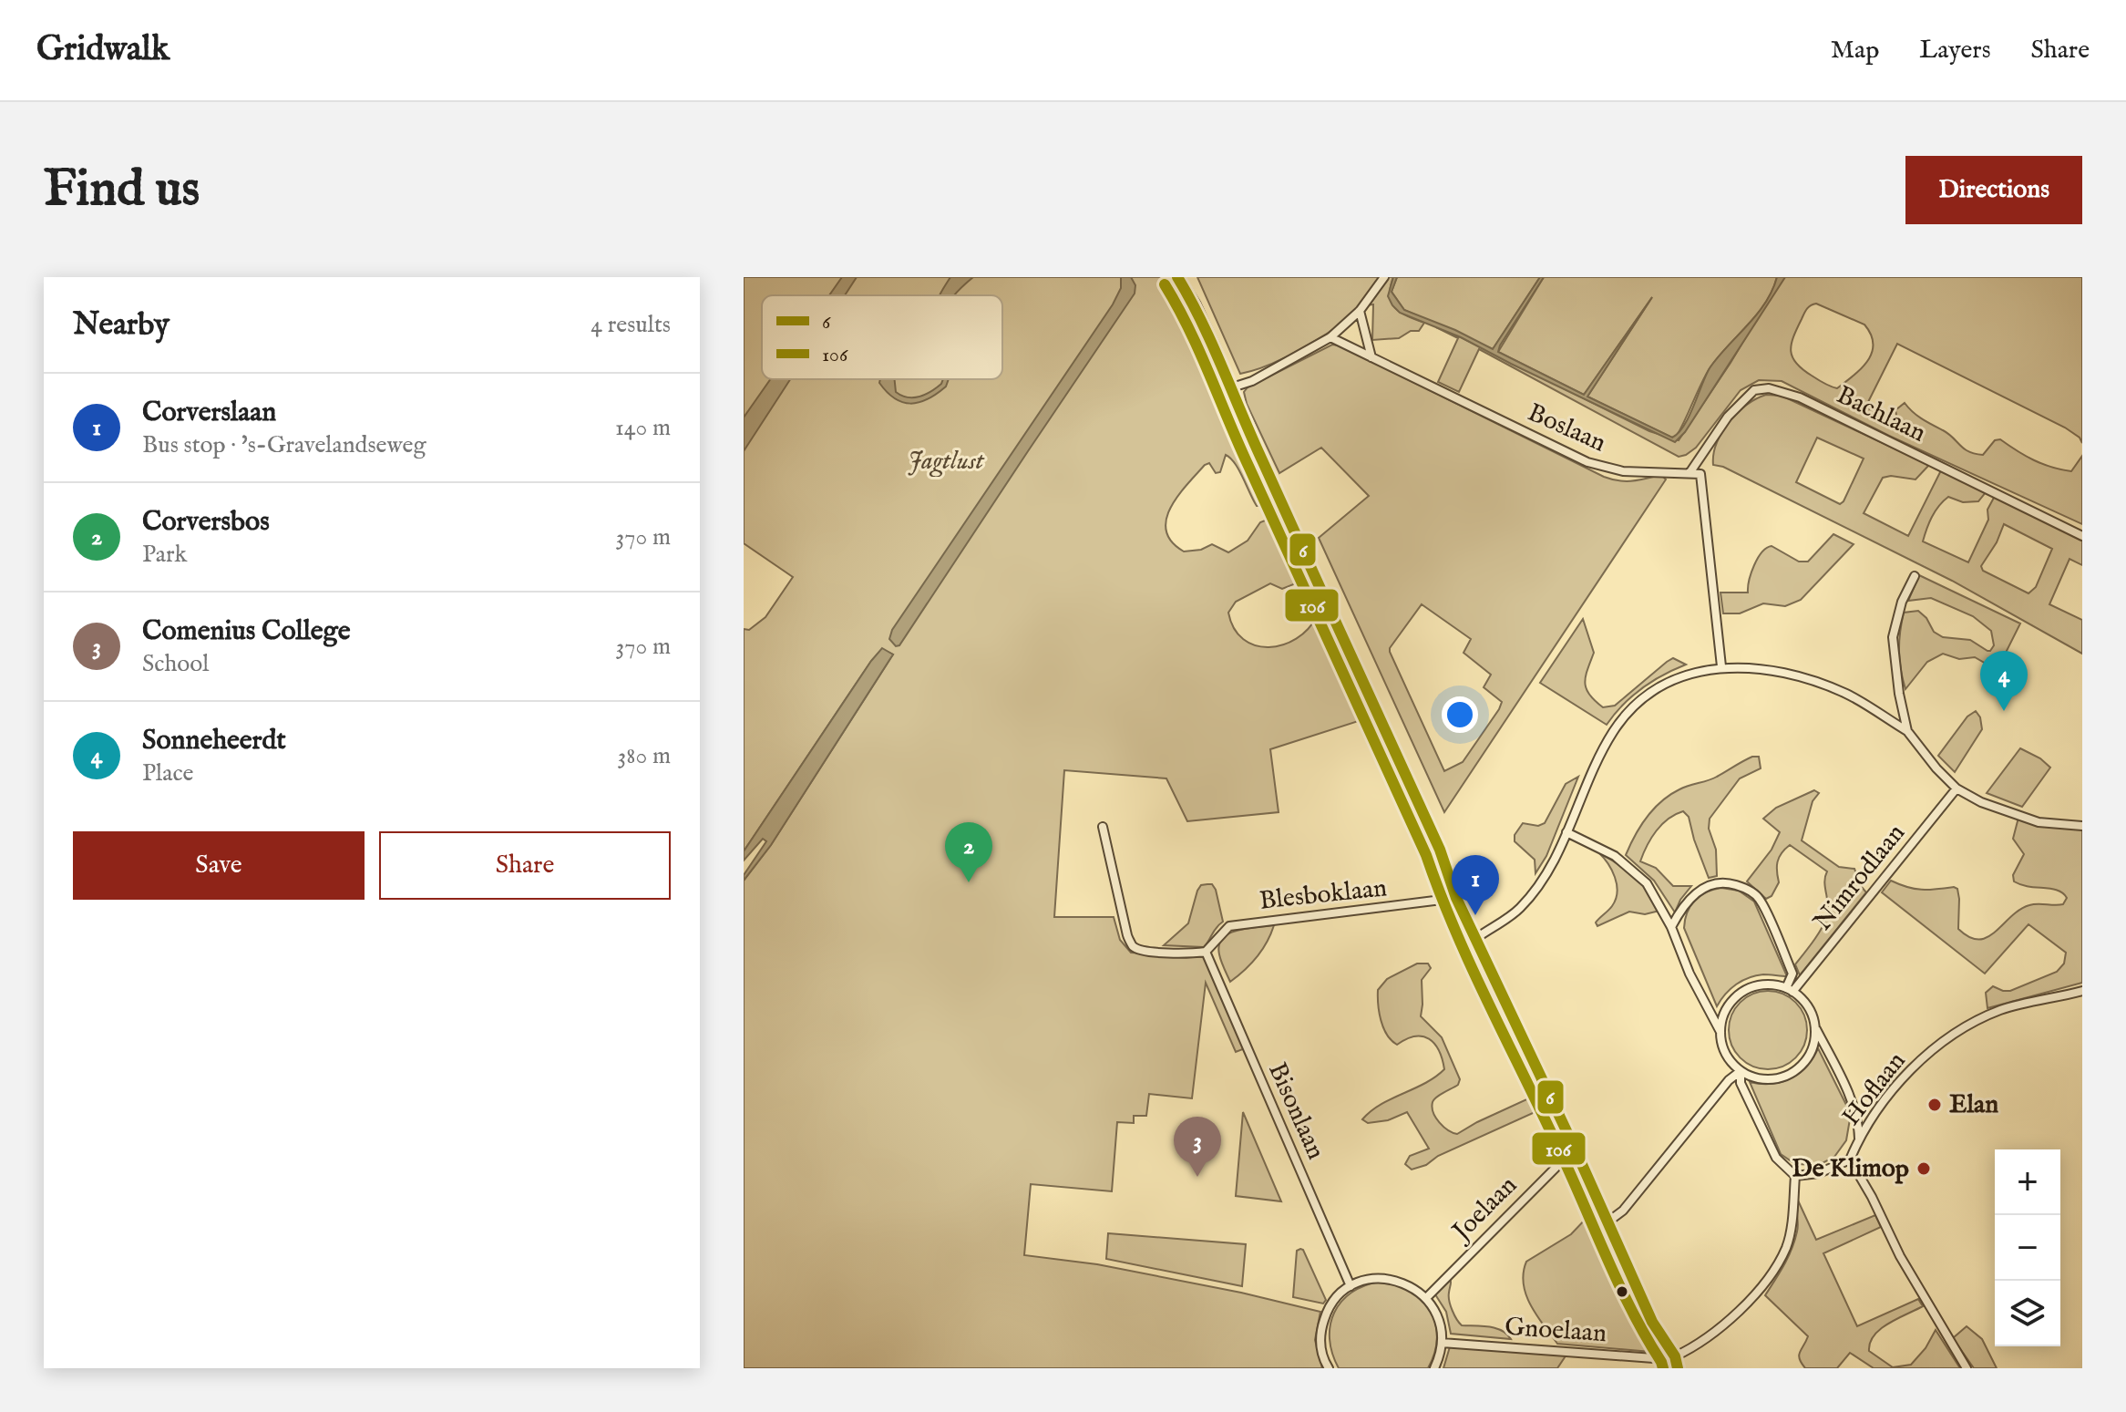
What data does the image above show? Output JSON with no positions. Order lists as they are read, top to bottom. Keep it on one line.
{"streets":{"street":["Bachlaan","Boslaan","Nimrodlaan","Blesboklaan","Hoflaan","Bisonlaan","Joelaan","Gnoelaan"]},"crossings":[["Bachlaan","Boslaan"],["Blesboklaan","Bisonlaan"]],"parks":["Jagtlust"],"places":["Elan","De Klimop"],"lines":["transit line 6","transit line 106"],"legend":["6","106"],"page":{"header":"Gridwalk","nav":["Map","Layers","Share"],"buttons":["Directions",["Save","Share"]],"title":"Find us","heading":["Nearby","4 results"],"list":[{"mark":"1","name":"Corverslaan","note":"Bus stop · 's-Gravelandseweg","value":"140 m"},{"mark":"2","name":"Corversbos","note":"Park","value":"370 m"},{"mark":"3","name":"Comenius College","note":"School","value":"370 m"},{"mark":"4","name":"Sonneheerdt","note":"Place","value":"380 m"}],"pins":["4","2","1","3"],"map_buttons":["+","−"]}}
